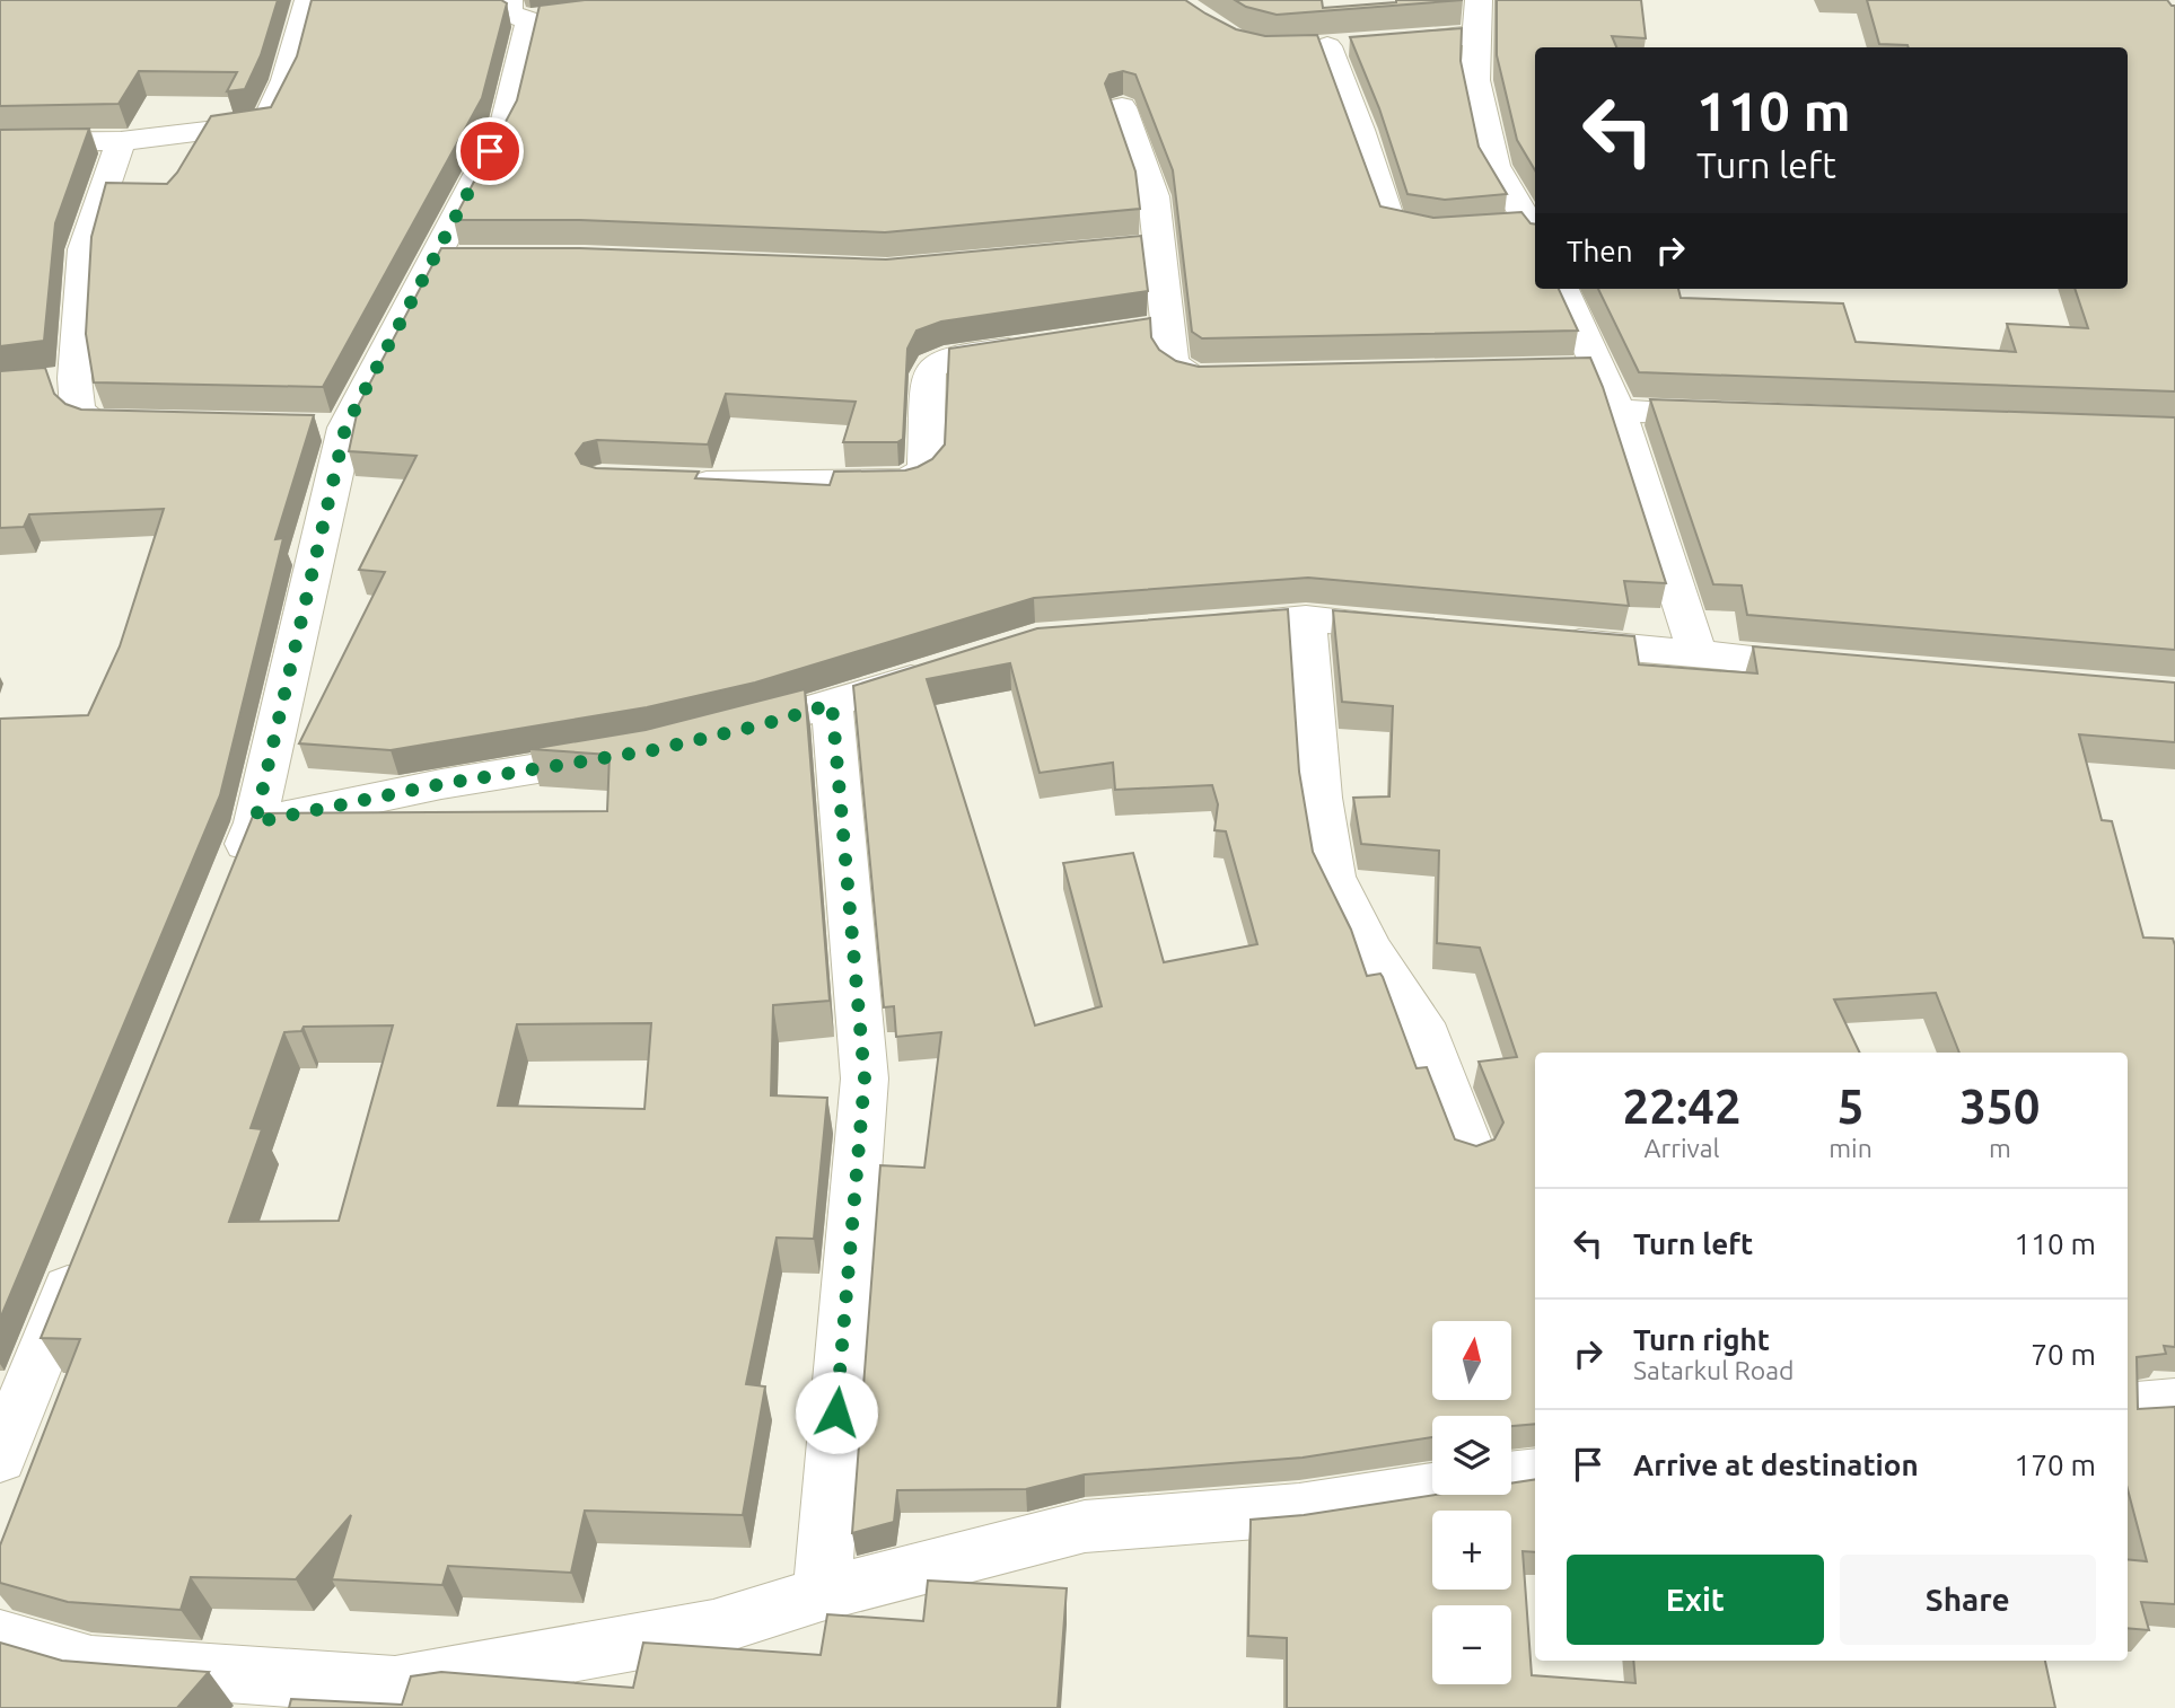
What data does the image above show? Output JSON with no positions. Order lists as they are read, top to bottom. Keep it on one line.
{"north":"top","page":{"turn":["110 m","Turn left"],"then":"Then","eta":["22:42","Arrival","5","min","350","m"],"list":[{"name":"Turn left","value":"110 m"},{"name":"Turn right","note":"Satarkul Road","value":"70 m"},{"name":"Arrive at destination","value":"170 m"}],"map_buttons":["+","−"],"buttons":["Exit","Share"]}}
